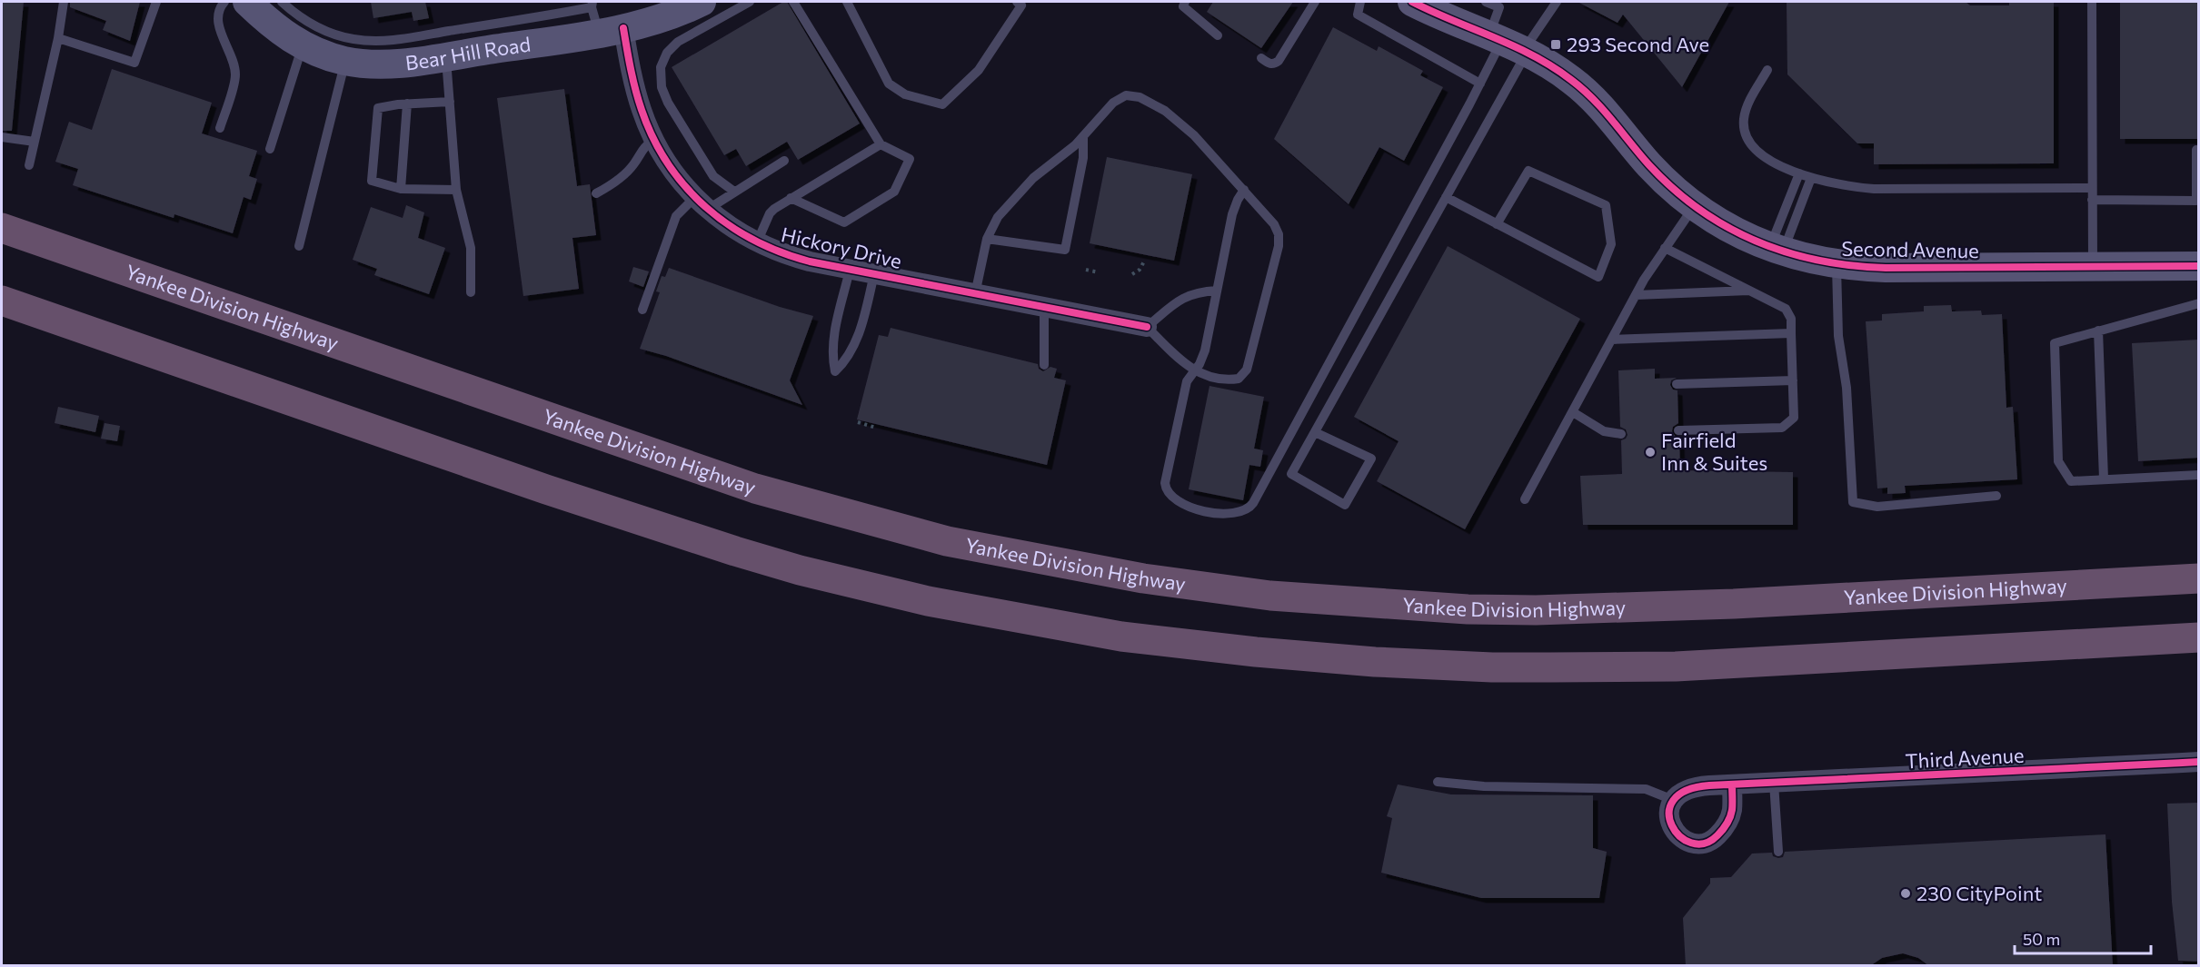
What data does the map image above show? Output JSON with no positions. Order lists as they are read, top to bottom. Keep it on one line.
{"streets":{"highway":["Yankee Division Highway"],"street":["Bear Hill Road","Hickory Drive","Second Avenue","Third Avenue"]},"crossings":[["Bear Hill Road","Hickory Drive"]],"places":{"transit":["293 Second Ave"],"other":["Fairfield Inn & Suites","230 CityPoint"]},"scale_bar":"50 m"}
